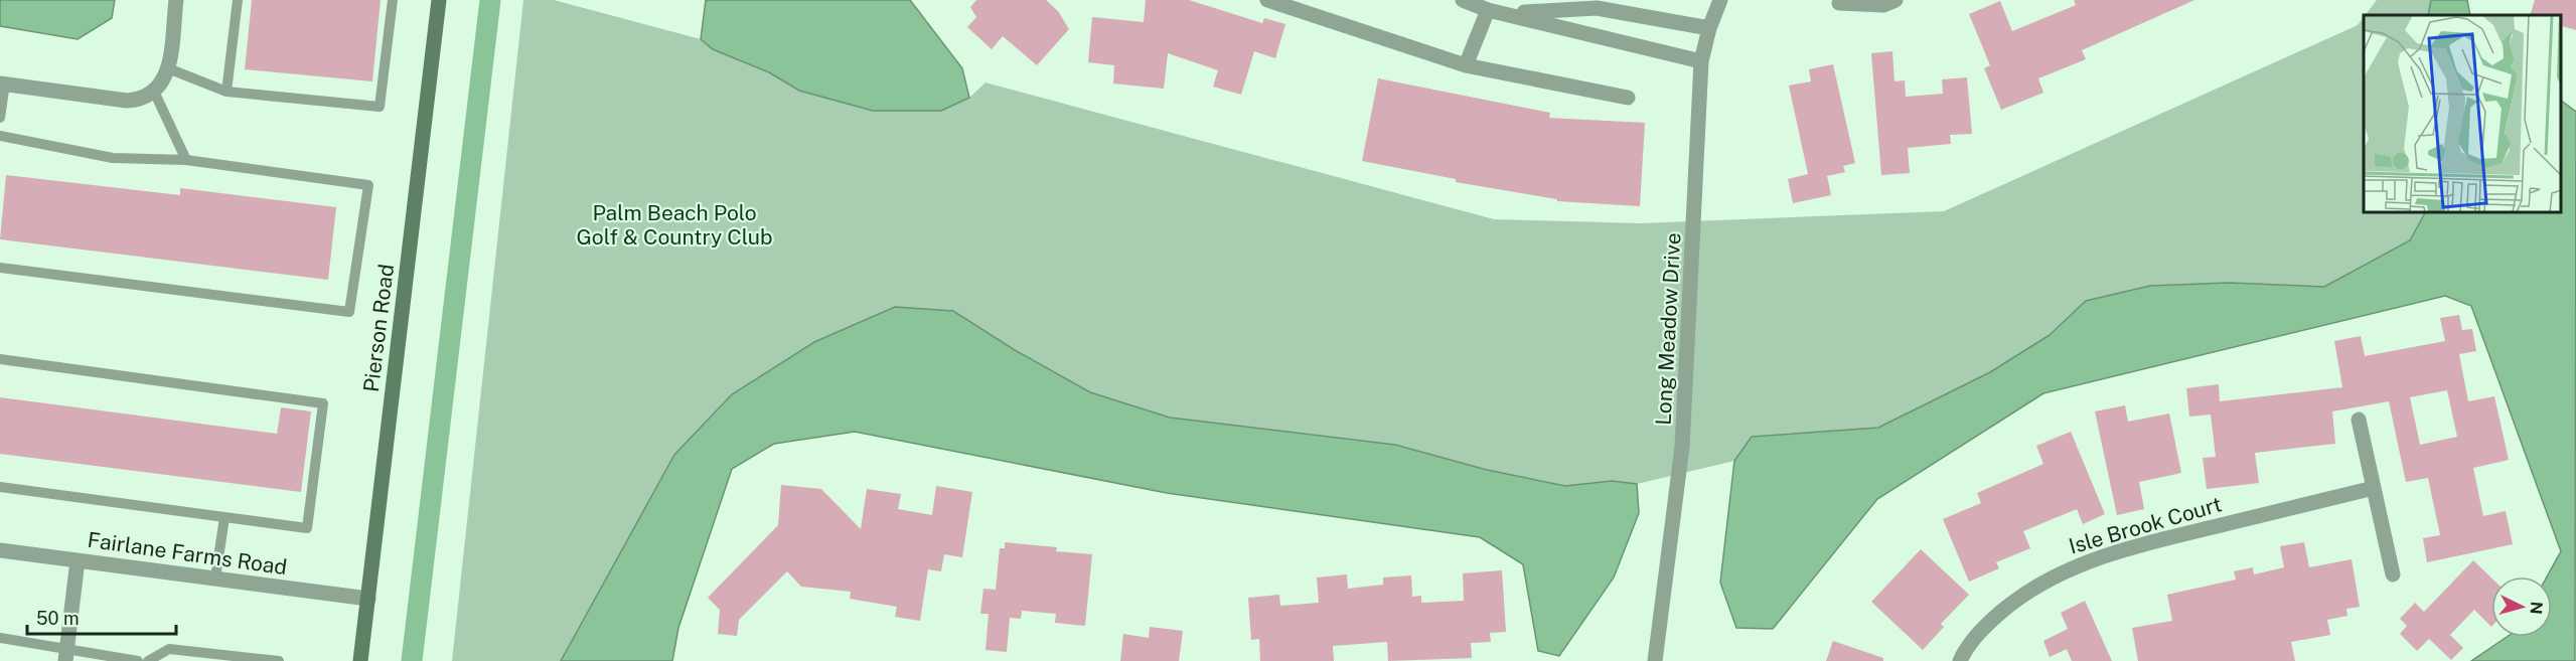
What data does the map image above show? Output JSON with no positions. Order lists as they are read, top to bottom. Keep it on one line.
{"streets":{"street":["Pierson Road","Long Meadow Drive","Isle Brook Court","Fairlane Farms Road"]},"crossings":[["Pierson Road","Fairlane Farms Road"]],"parks":["Palm Beach Polo Golf & Country Club"],"scale_bar":"50 m","north":"right"}
